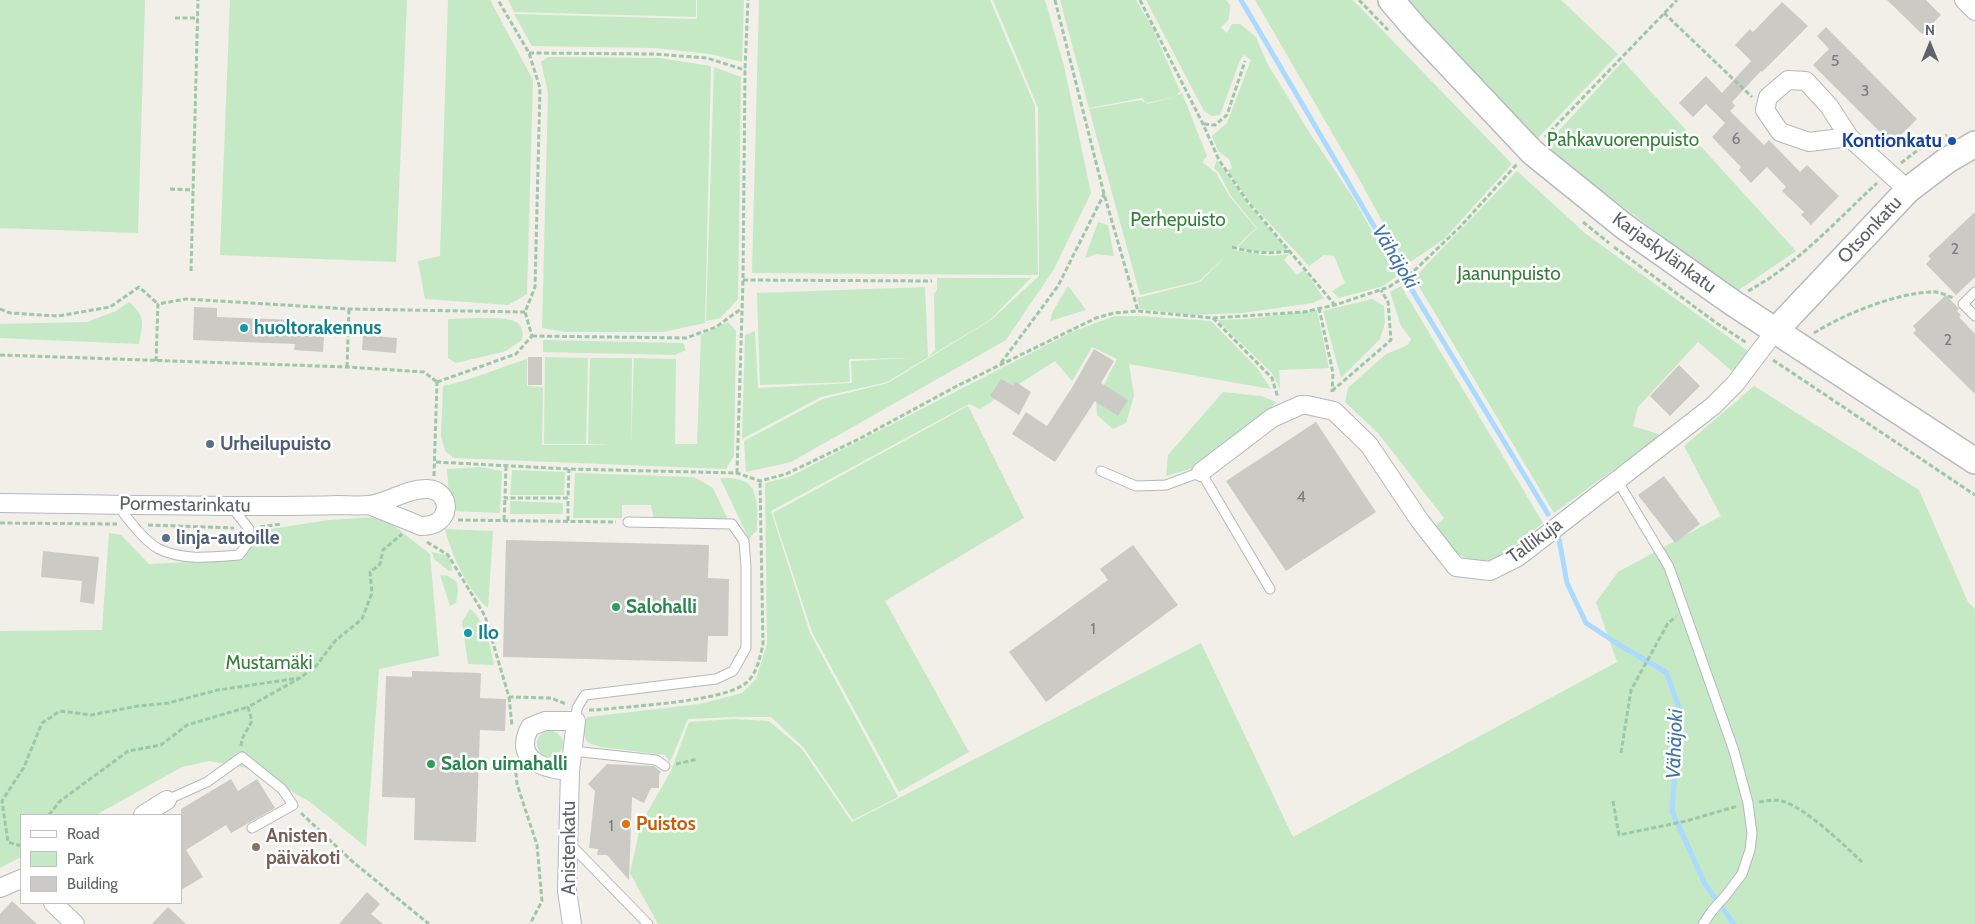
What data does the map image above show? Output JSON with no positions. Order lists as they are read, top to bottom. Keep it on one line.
{"streets":{"street":["Otsonkatu","Karjaskylänkatu","Pormestarinkatu","Tallikuja","Anistenkatu"]},"crossings":[["Otsonkatu","Karjaskylänkatu"],["Otsonkatu","Tallikuja"],["Karjaskylänkatu","Tallikuja"]],"water":["Vähäjoki"],"parks":["Pahkavuorenpuisto","Perhepuisto","Jaanunpuisto","Mustamäki"],"places":["Kontionkatu","huoltorakennus","Urheilupuisto","linja-autoille","Salohalli","Ilo","Salon uimahalli","Puistos","Anisten päiväkoti"],"house_numbers":["5","3","6","2","2","4","1","1"],"legend":["Road","Park","Building"],"north":"top"}
